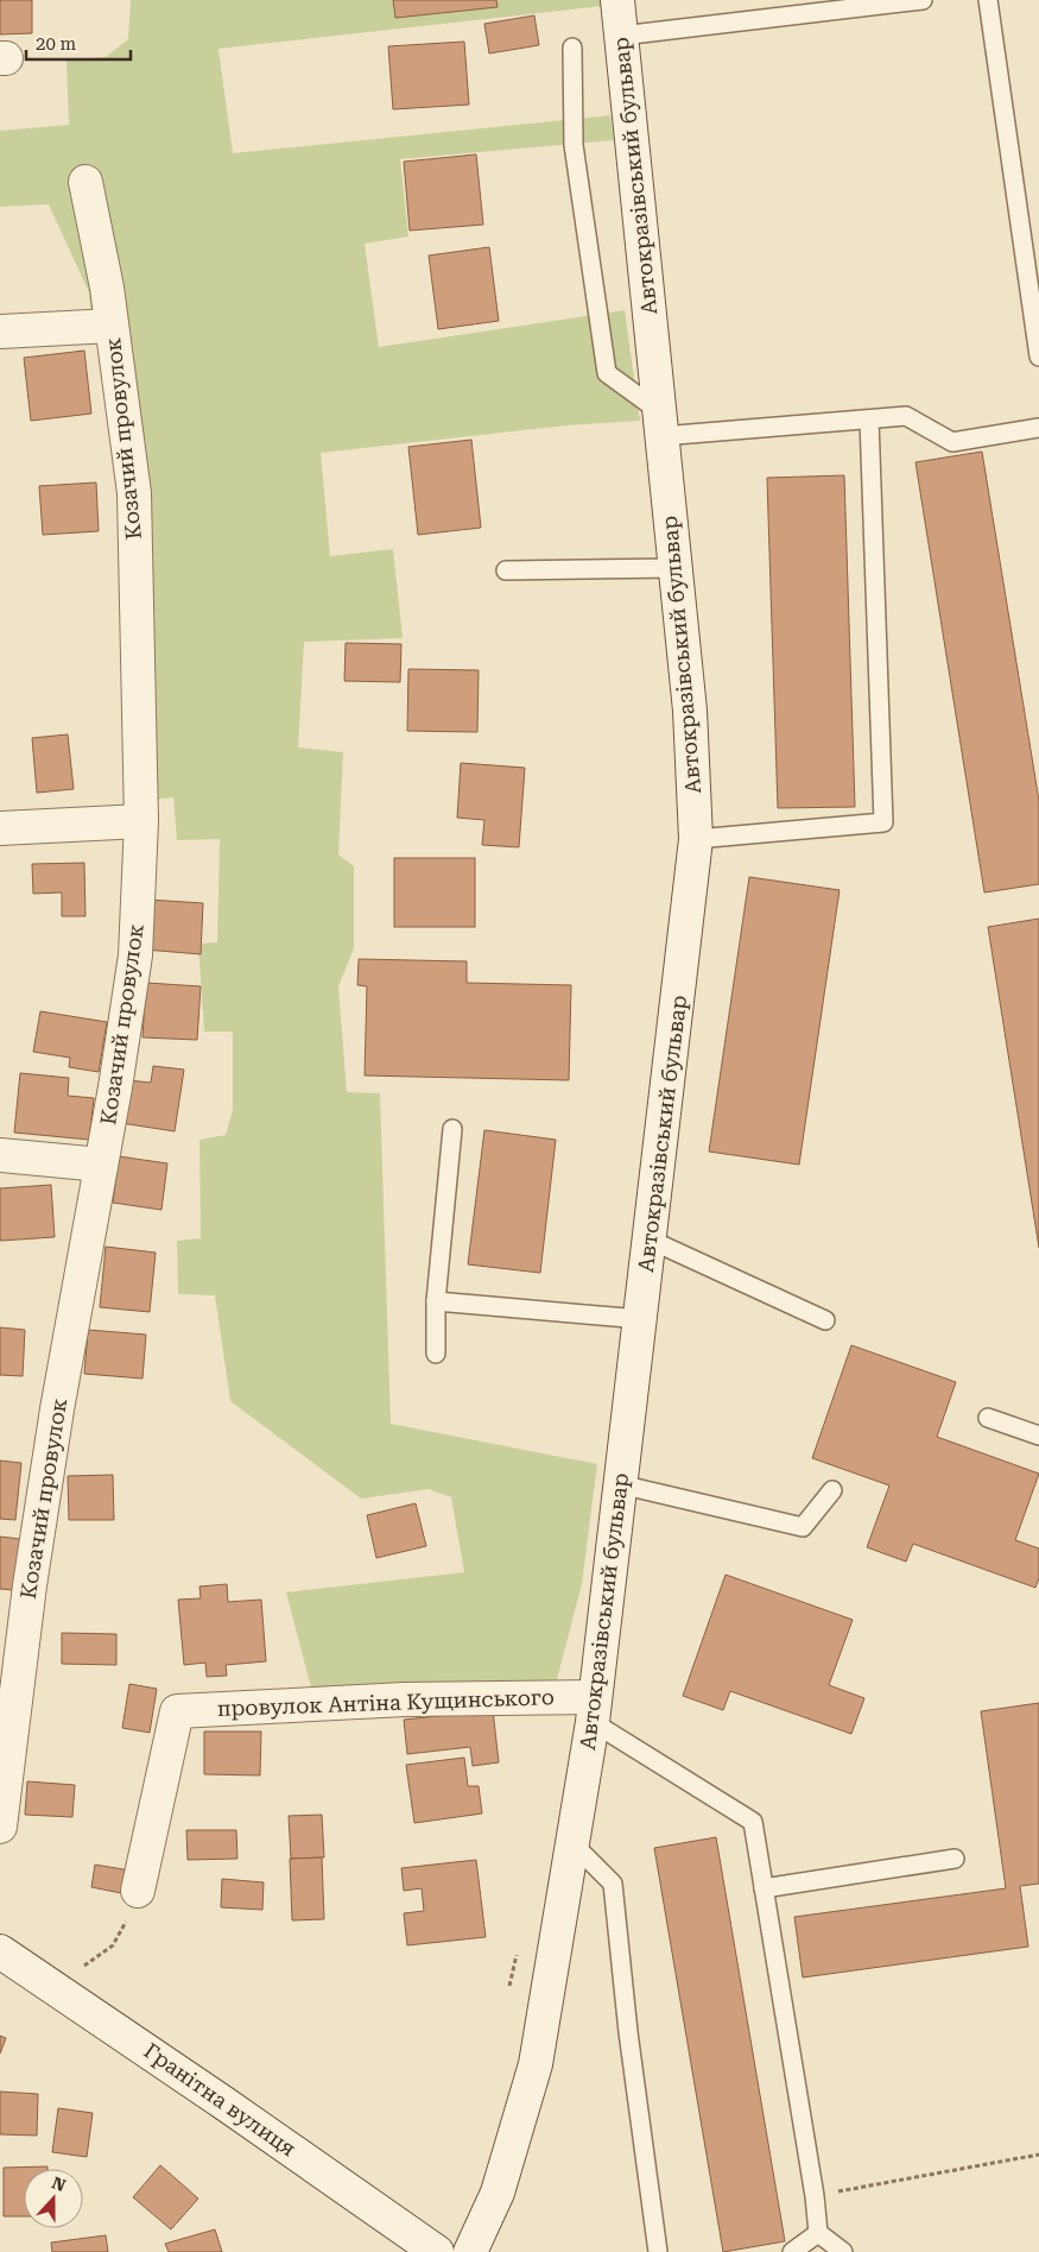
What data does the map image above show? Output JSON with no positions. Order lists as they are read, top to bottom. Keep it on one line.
{"streets":{"street":["Автокразівський бульвар","Козачий провулок","провулок Антіна Кущинського","Гранітна вулиця"]},"crossings":[["Автокразівський бульвар","провулок Антіна Кущинського"]],"scale_bar":"20 m","north":"top"}
